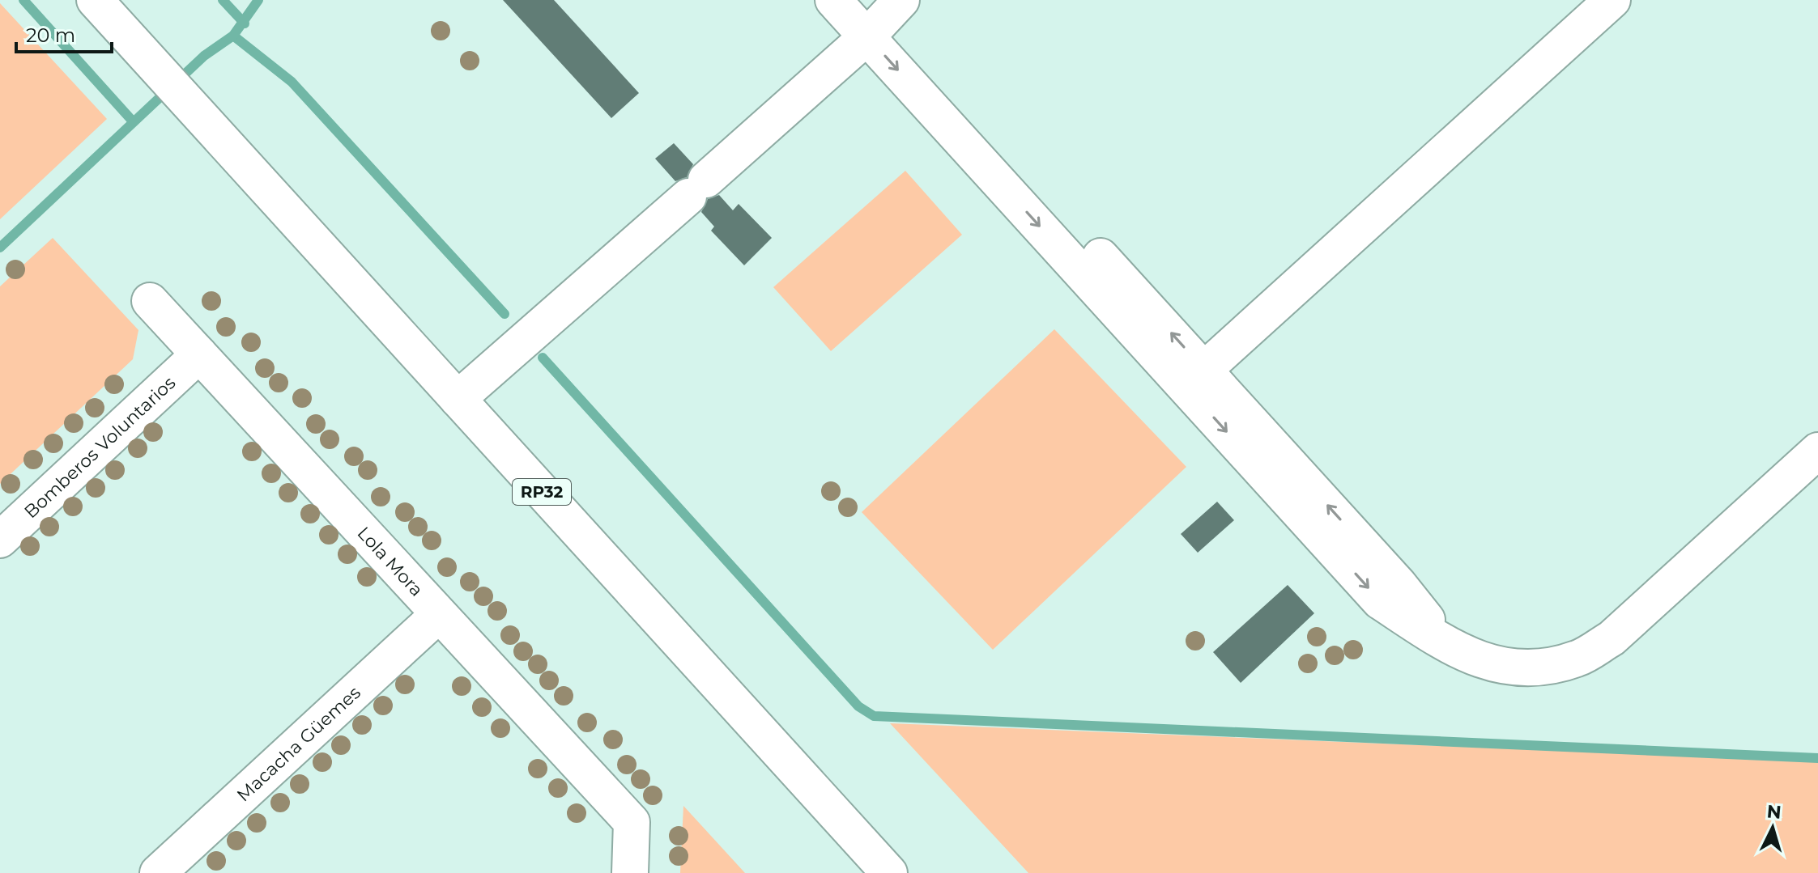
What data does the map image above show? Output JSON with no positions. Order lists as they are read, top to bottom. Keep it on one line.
{"streets":{"street":["Bomberos Voluntarios","RP32","Lola Mora","Macacha Güemes"]},"crossings":[["Bomberos Voluntarios","Lola Mora"],["Lola Mora","Macacha Güemes"]],"scale_bar":"20 m","north":"top"}
